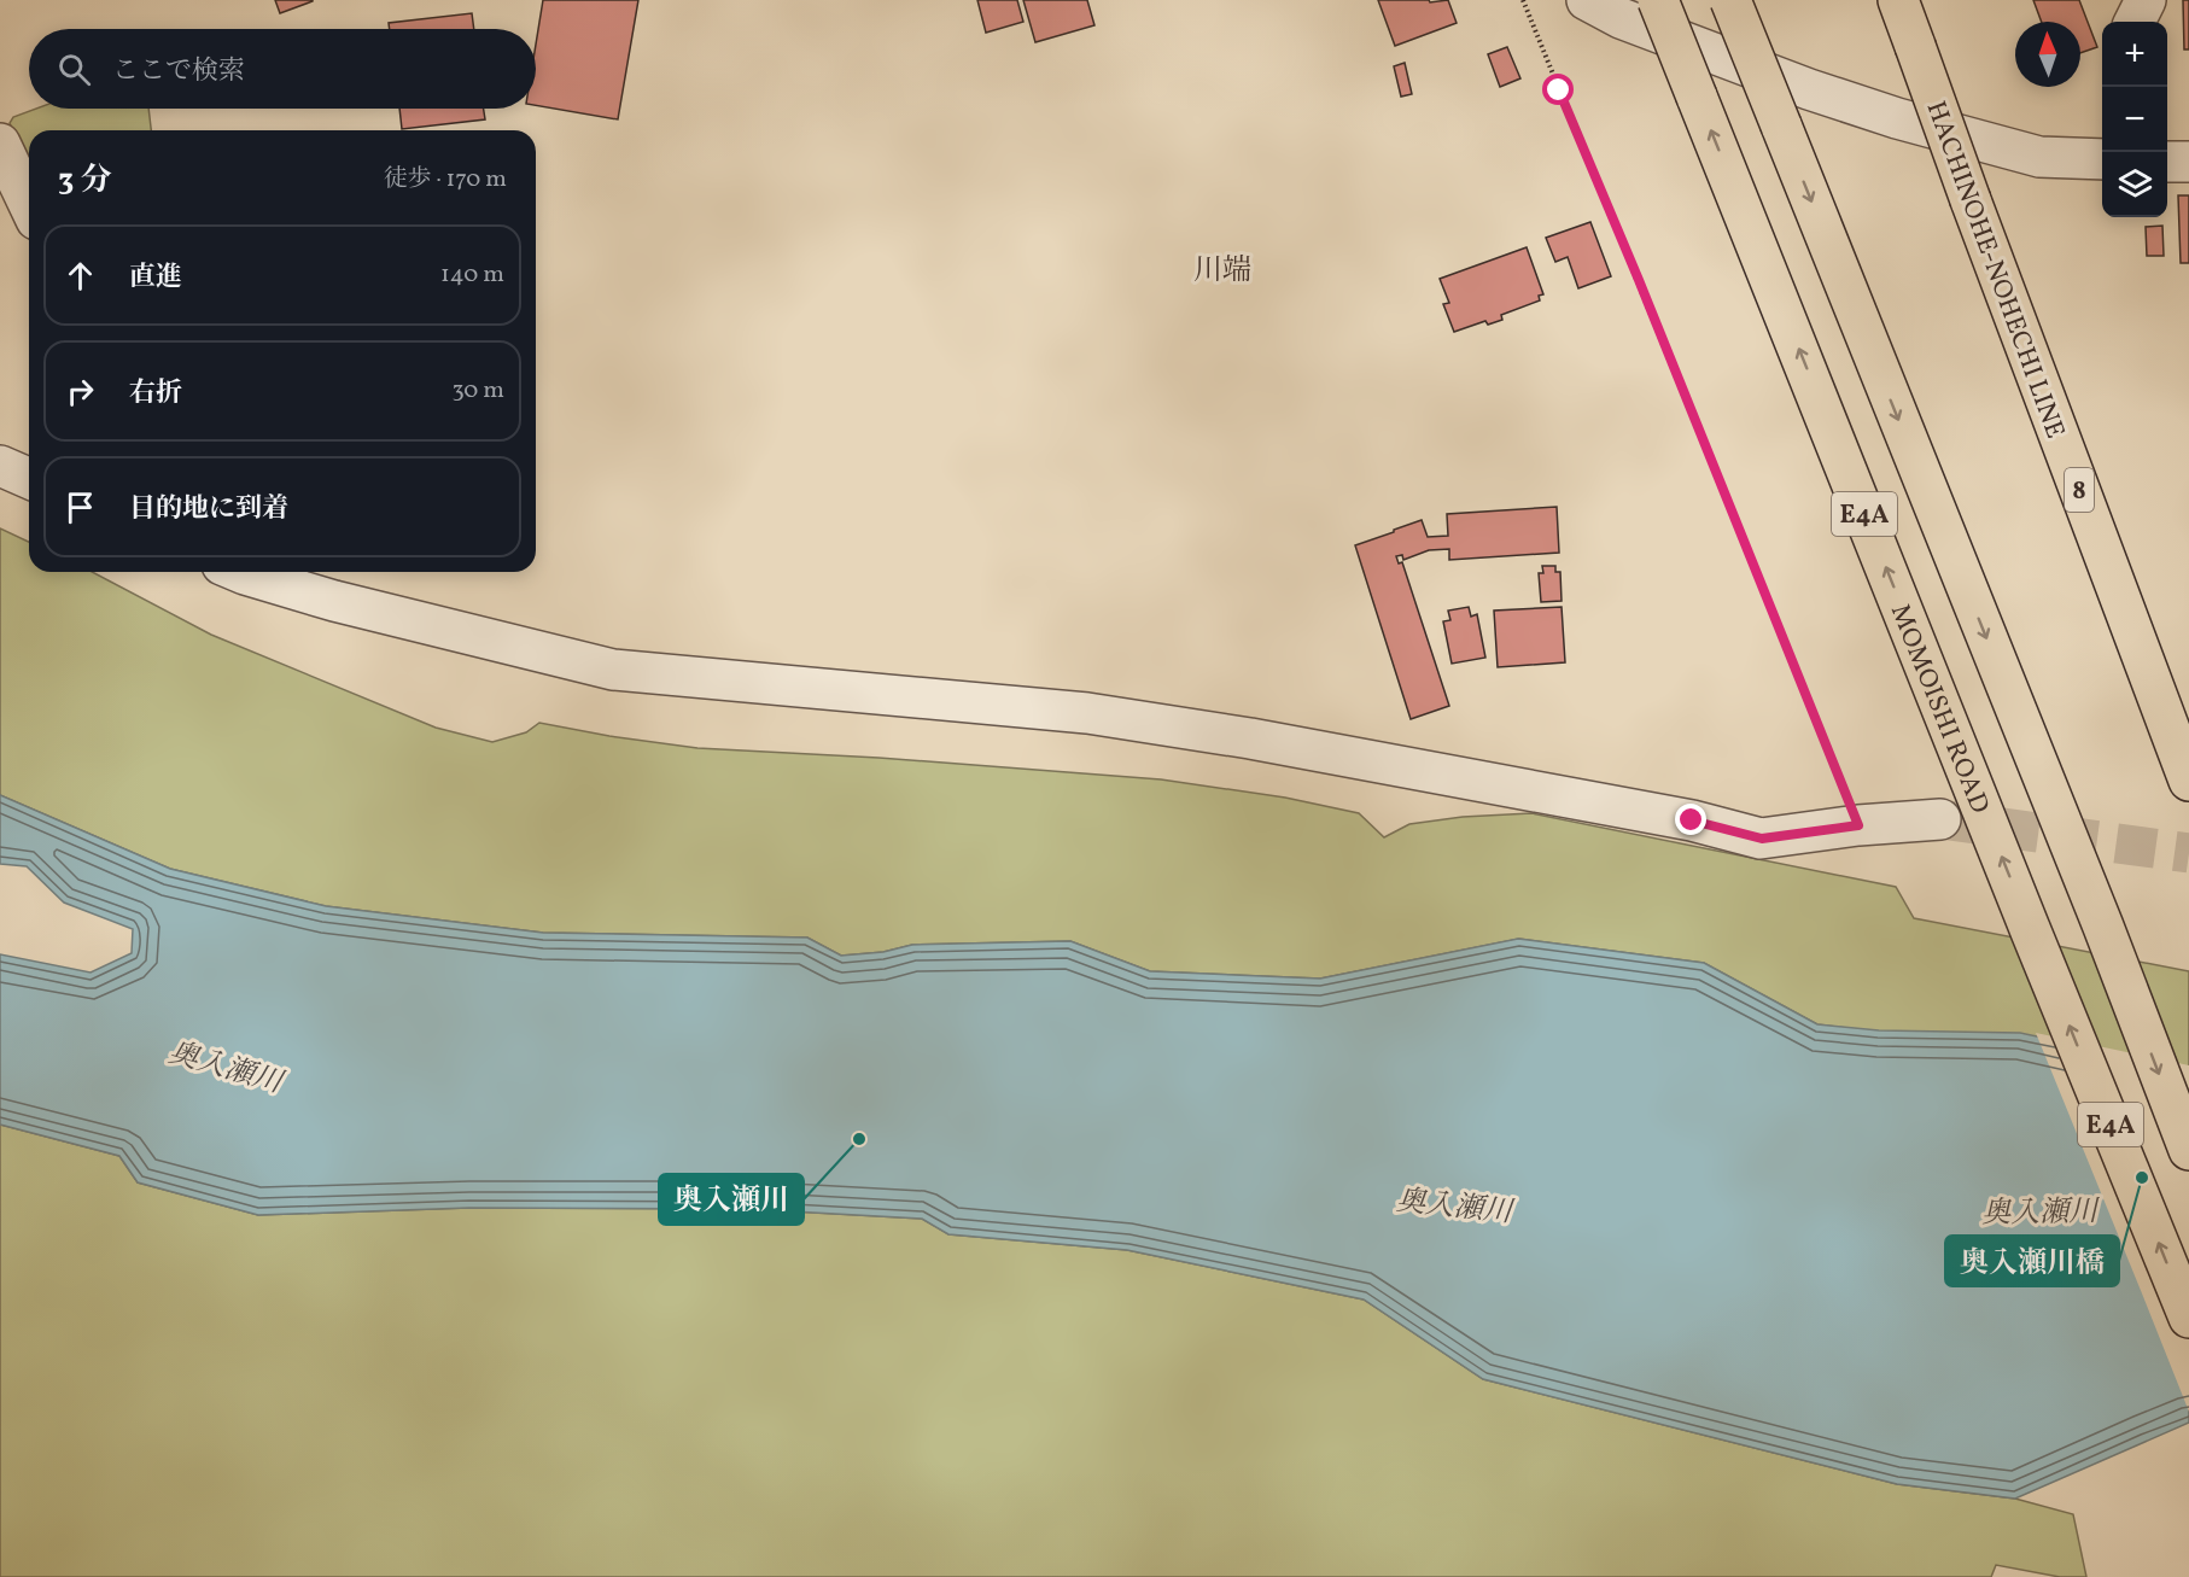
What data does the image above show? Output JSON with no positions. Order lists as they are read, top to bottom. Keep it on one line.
{"streets":{"main road":["HACHINOHE-NOHECHI LINE","8","E4A","MOMOISHI ROAD"]},"districts":["川端"],"water":["奥入瀬川"],"places":["奥入瀬川","奥入瀬川橋"],"north":"top","page":{"map_buttons":["+","−"],"search":"ここで検索","heading":["3 分","徒歩 · 170 m"],"list":[["直進","140 m"],["右折","30 m"],"目的地に到着"]}}
